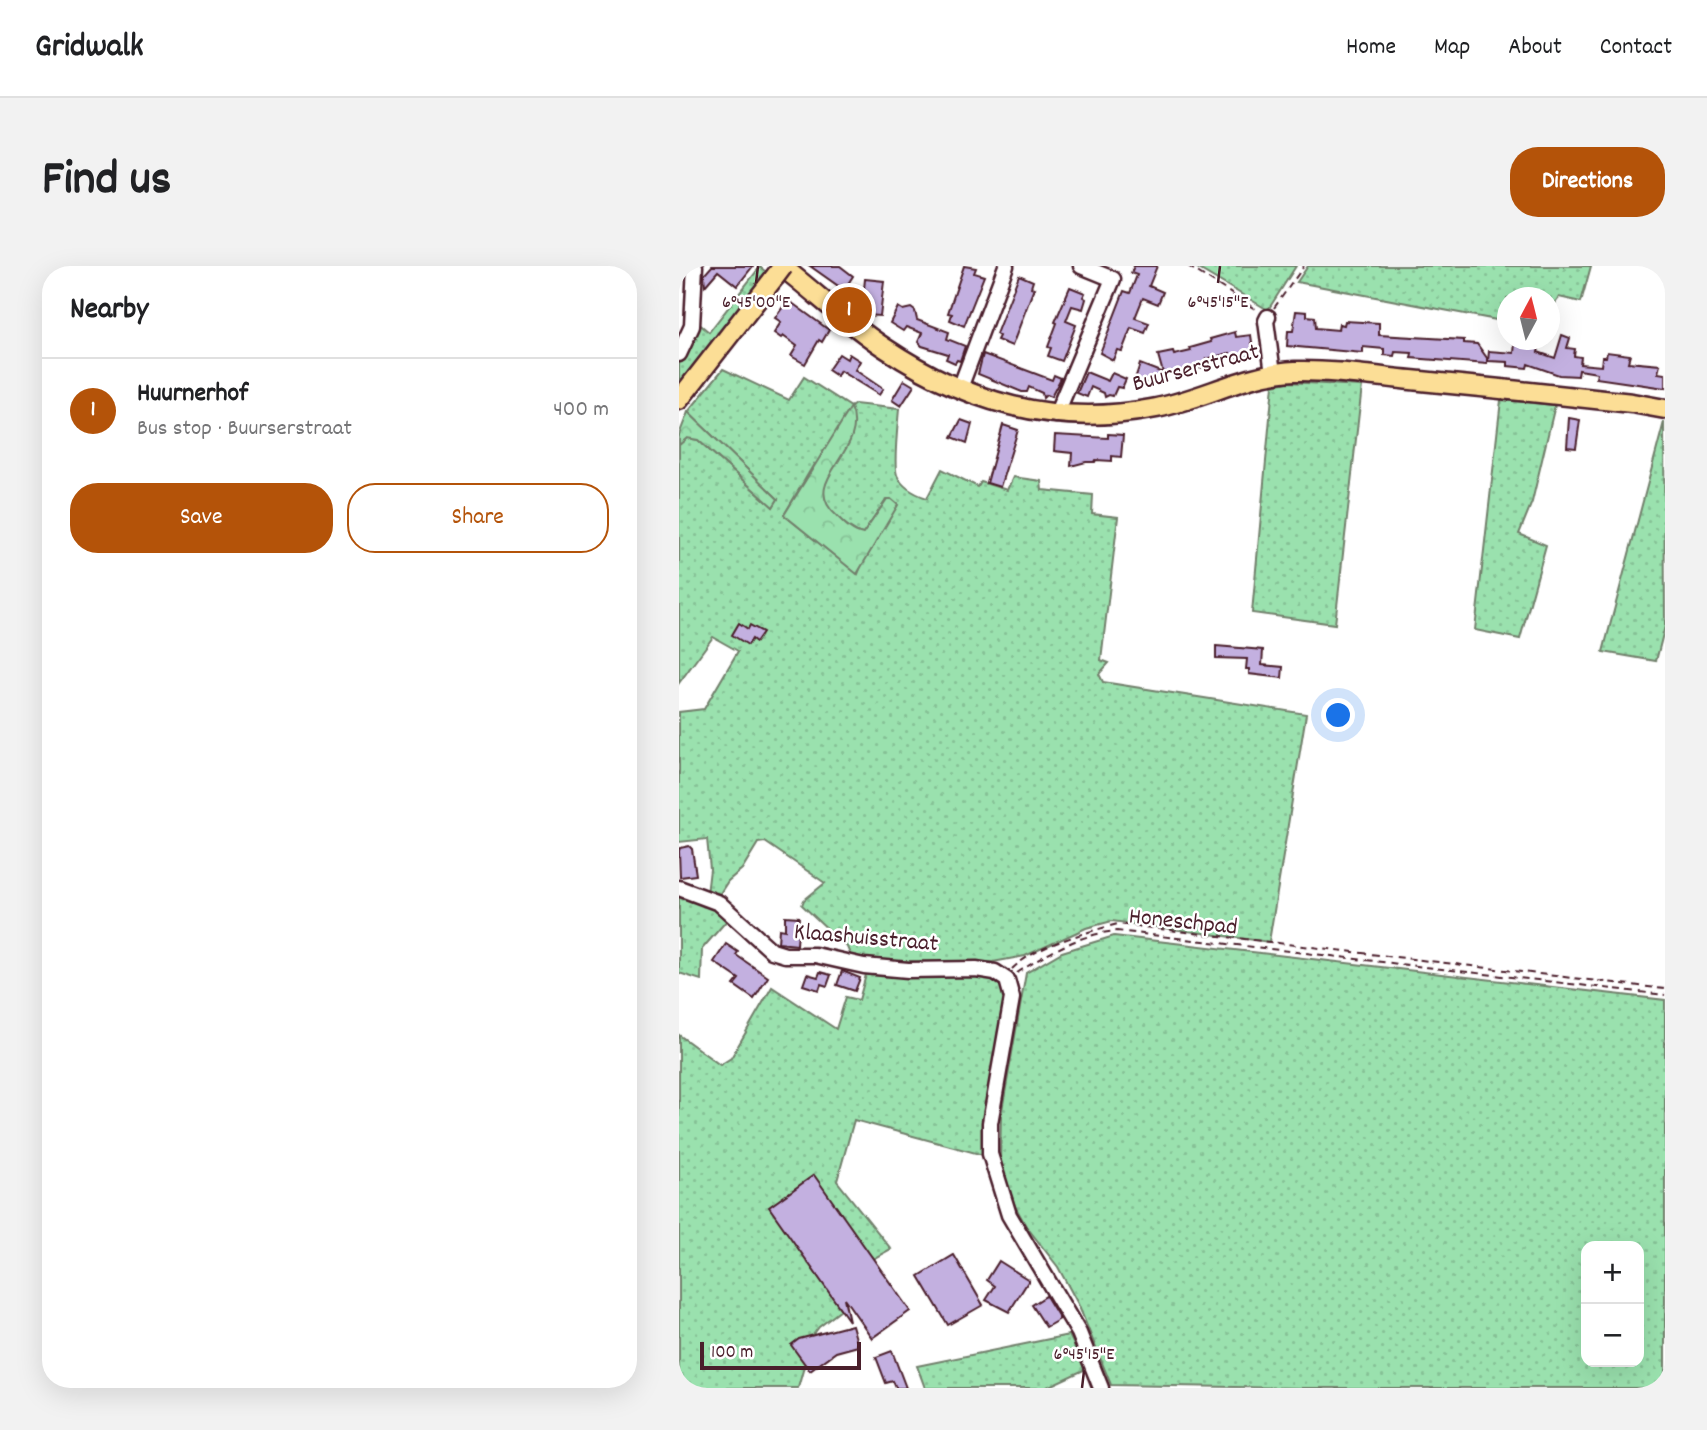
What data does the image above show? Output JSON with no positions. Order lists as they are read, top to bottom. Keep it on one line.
{"streets":{"main road":["Buurserstraat"],"street":["Klaashuisstraat"],"path":["Honeschpad"]},"crossings":[["Honeschpad","Klaashuisstraat"]],"scale_bar":"100 m","north":"top","page":{"header":"Gridwalk","nav":["Home","Map","About","Contact"],"title":"Find us","buttons":["Directions",["Save","Share"]],"heading":"Nearby","pins":"1","list":[{"mark":"1","name":"Huurnerhof","note":"Bus stop · Buurserstraat","value":"400 m"}],"map_buttons":["+","−"],"scale":"100 m"},"coordinates":["6°45'00\"E","6°45'15\"E"]}
